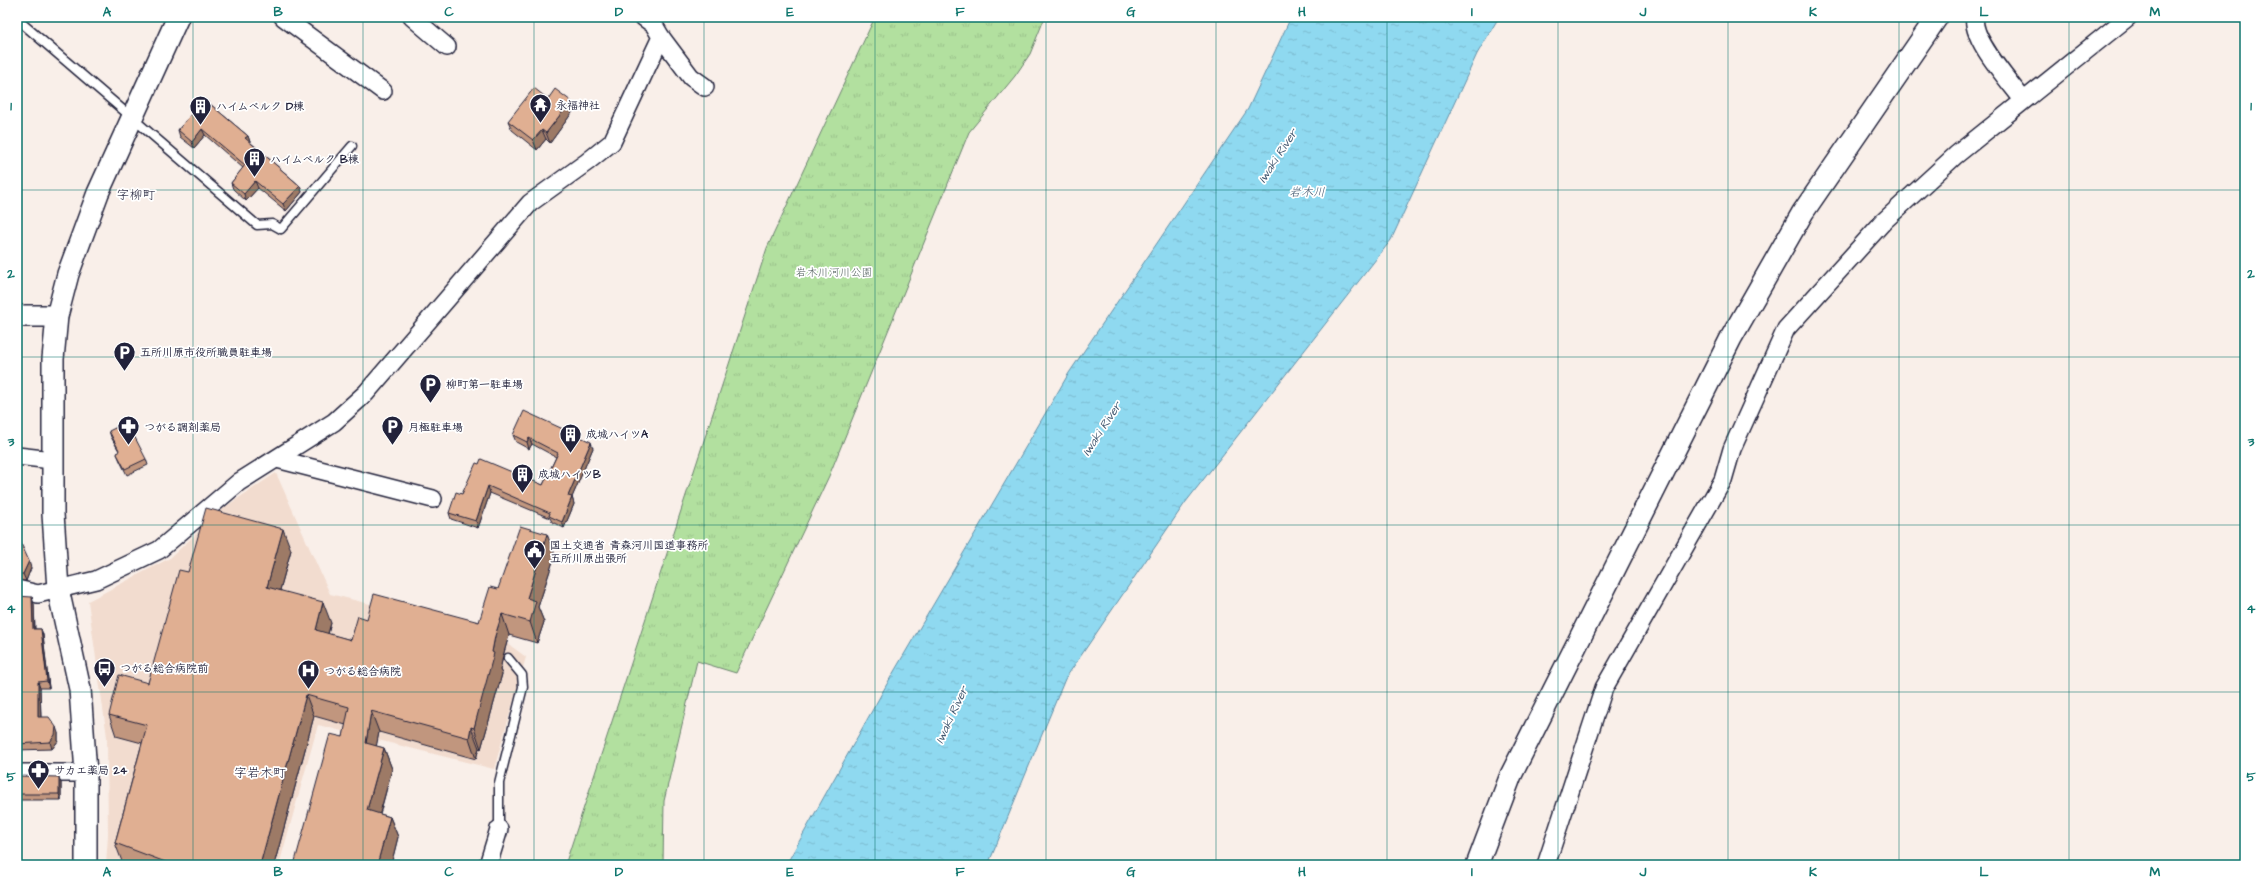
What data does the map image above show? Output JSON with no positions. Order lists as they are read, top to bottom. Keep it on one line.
{"districts":["字柳町","字岩木町"],"water":["Iwaki River","岩木川"],"parks":["岩木川河川公園"],"places":{"temple":["永福神社"],"building":["ハイムベルク D棟","ハイムベルク B棟","成城ハイツA","成城ハイツB"],"parking":["五所川原市役所職員駐車場","柳町第一駐車場","月極駐車場"],"pharmacy":["つがる調剤薬局","サカエ薬局 24"],"public building":["国土交通省 青森河川国道事務所 五所川原出張所"],"bus stop":["つがる総合病院前"],"hospital":["つがる総合病院"]},"grid":{"columns":["A","B","C","D","E","F","G","H","I","J","K","L","M"],"rows":["1","2","3","4","5"]}}
